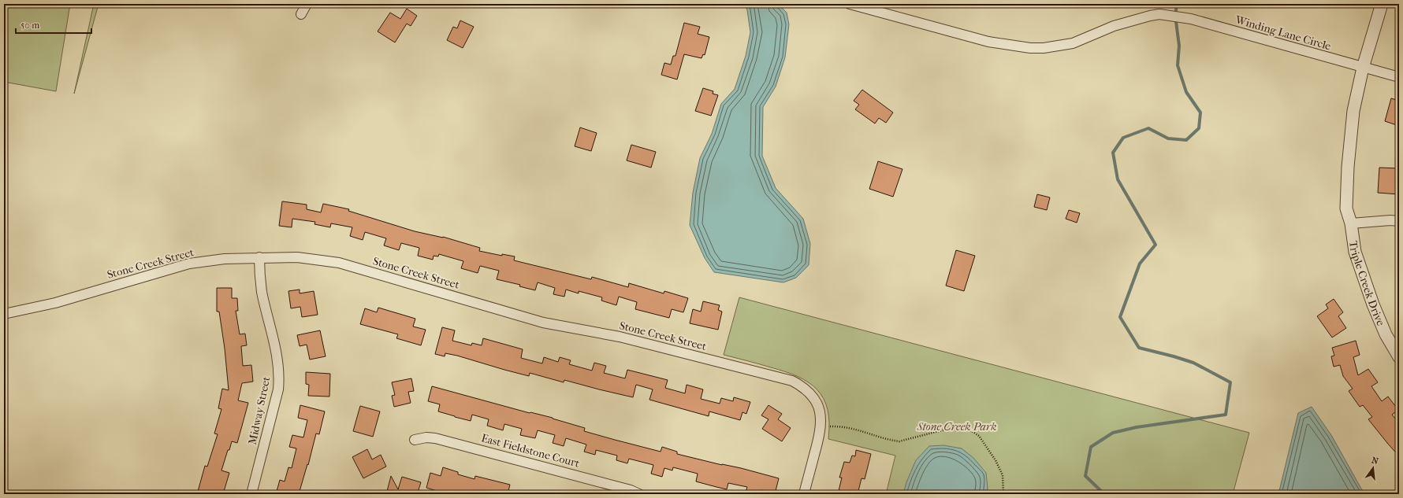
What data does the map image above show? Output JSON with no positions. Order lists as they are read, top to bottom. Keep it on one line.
{"streets":{"street":["Winding Lane Circle","Stone Creek Street","Triple Creek Drive","Midway Street","East Fieldstone Court"]},"crossings":[["Winding Lane Circle","Triple Creek Drive"],["Stone Creek Street","Midway Street"]],"parks":["Stone Creek Park"],"scale_bar":"50 m","north":"top"}
